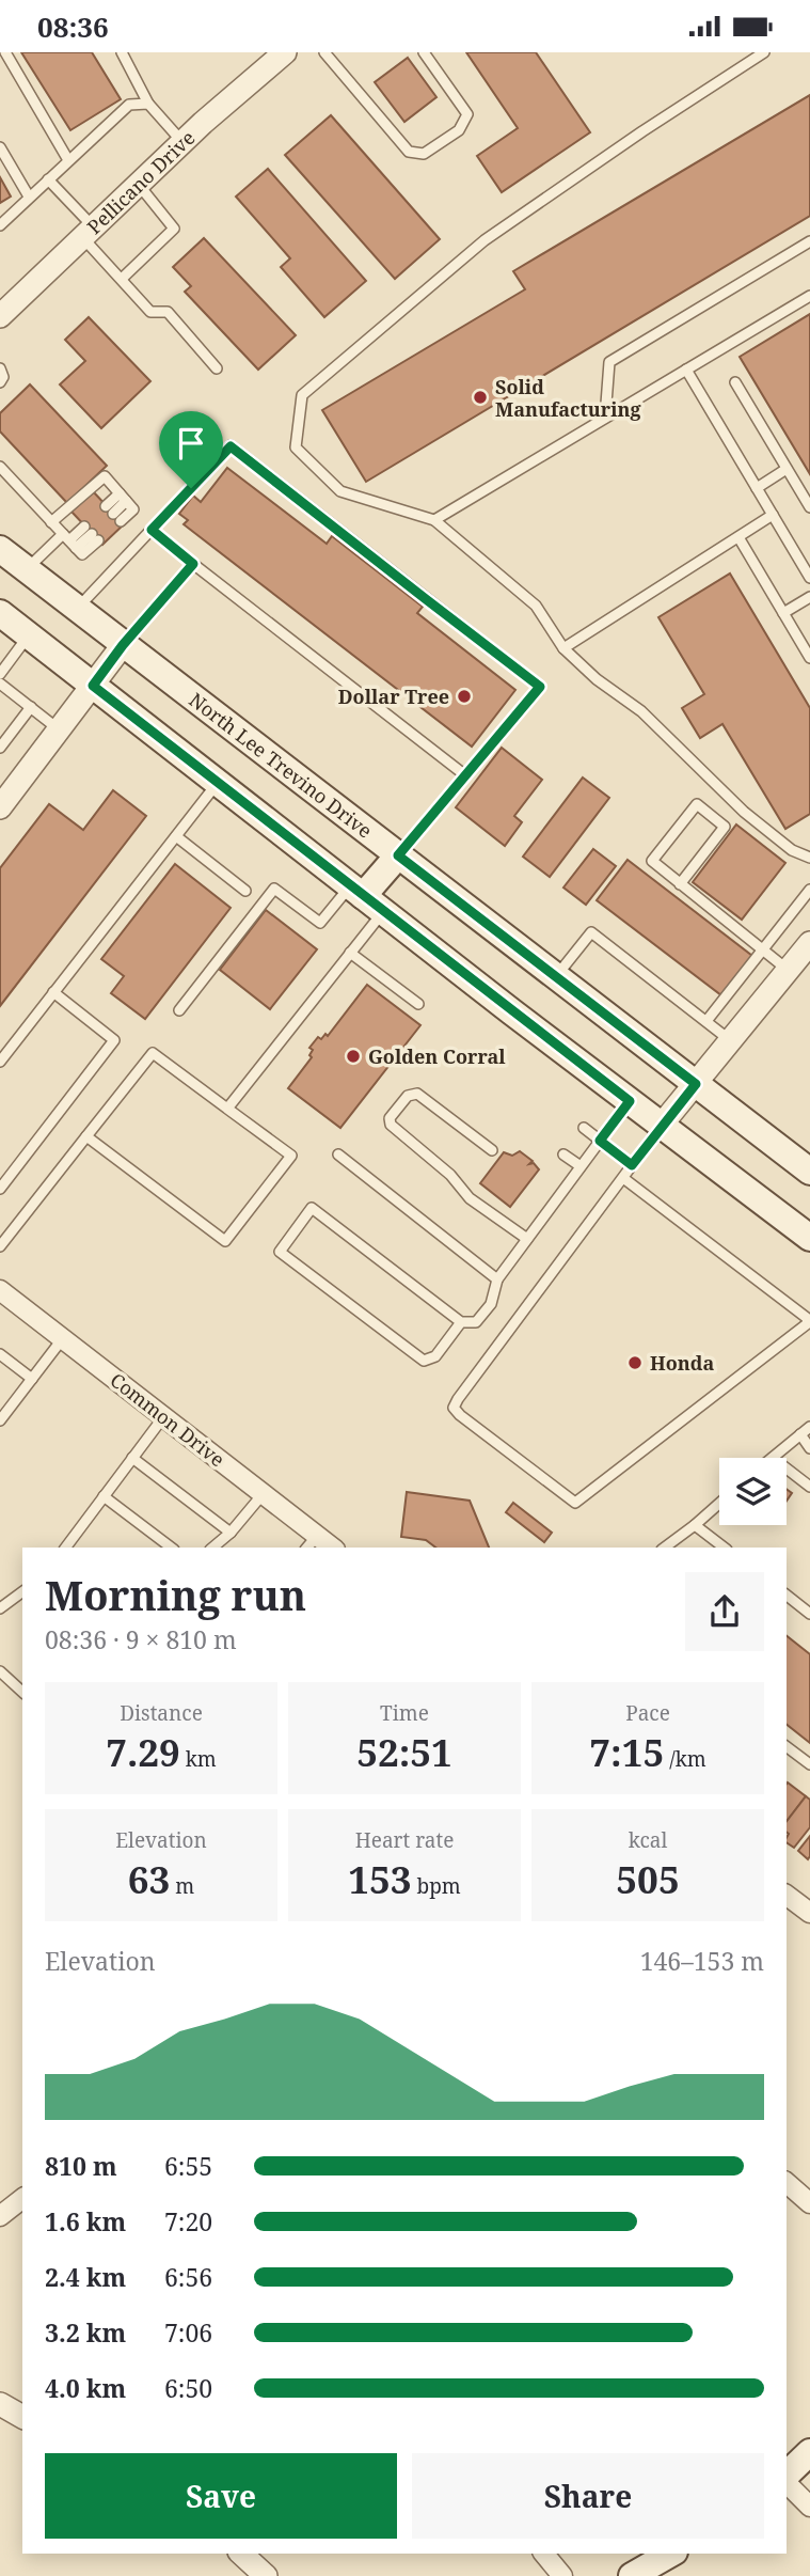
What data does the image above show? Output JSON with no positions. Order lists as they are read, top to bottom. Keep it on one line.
{"streets":{"main road":["North Lee Trevino Drive"],"street":["Pellicano Drive","Common Drive"]},"places":["Solid Manufacturing","Dollar Tree","Golden Corral","Honda"],"page":{"status":"08:36","heading":["Morning run","08:36 · 9 × 810 m"],"stats":[["Distance","7.29 km"],["Time","52:51"],["Pace","7:15 /km"],["Elevation","63 m"],["Heart rate","153 bpm"],["kcal","505"]],"chart":["Elevation","146–153 m"],"list":[{"name":"810 m","note":"6:55"},{"name":"1.6 km","note":"7:20"},{"name":"2.4 km","note":"6:56"},{"name":"3.2 km","note":"7:06"},{"name":"4.0 km","note":"6:50"}],"buttons":["Save","Share"]}}
